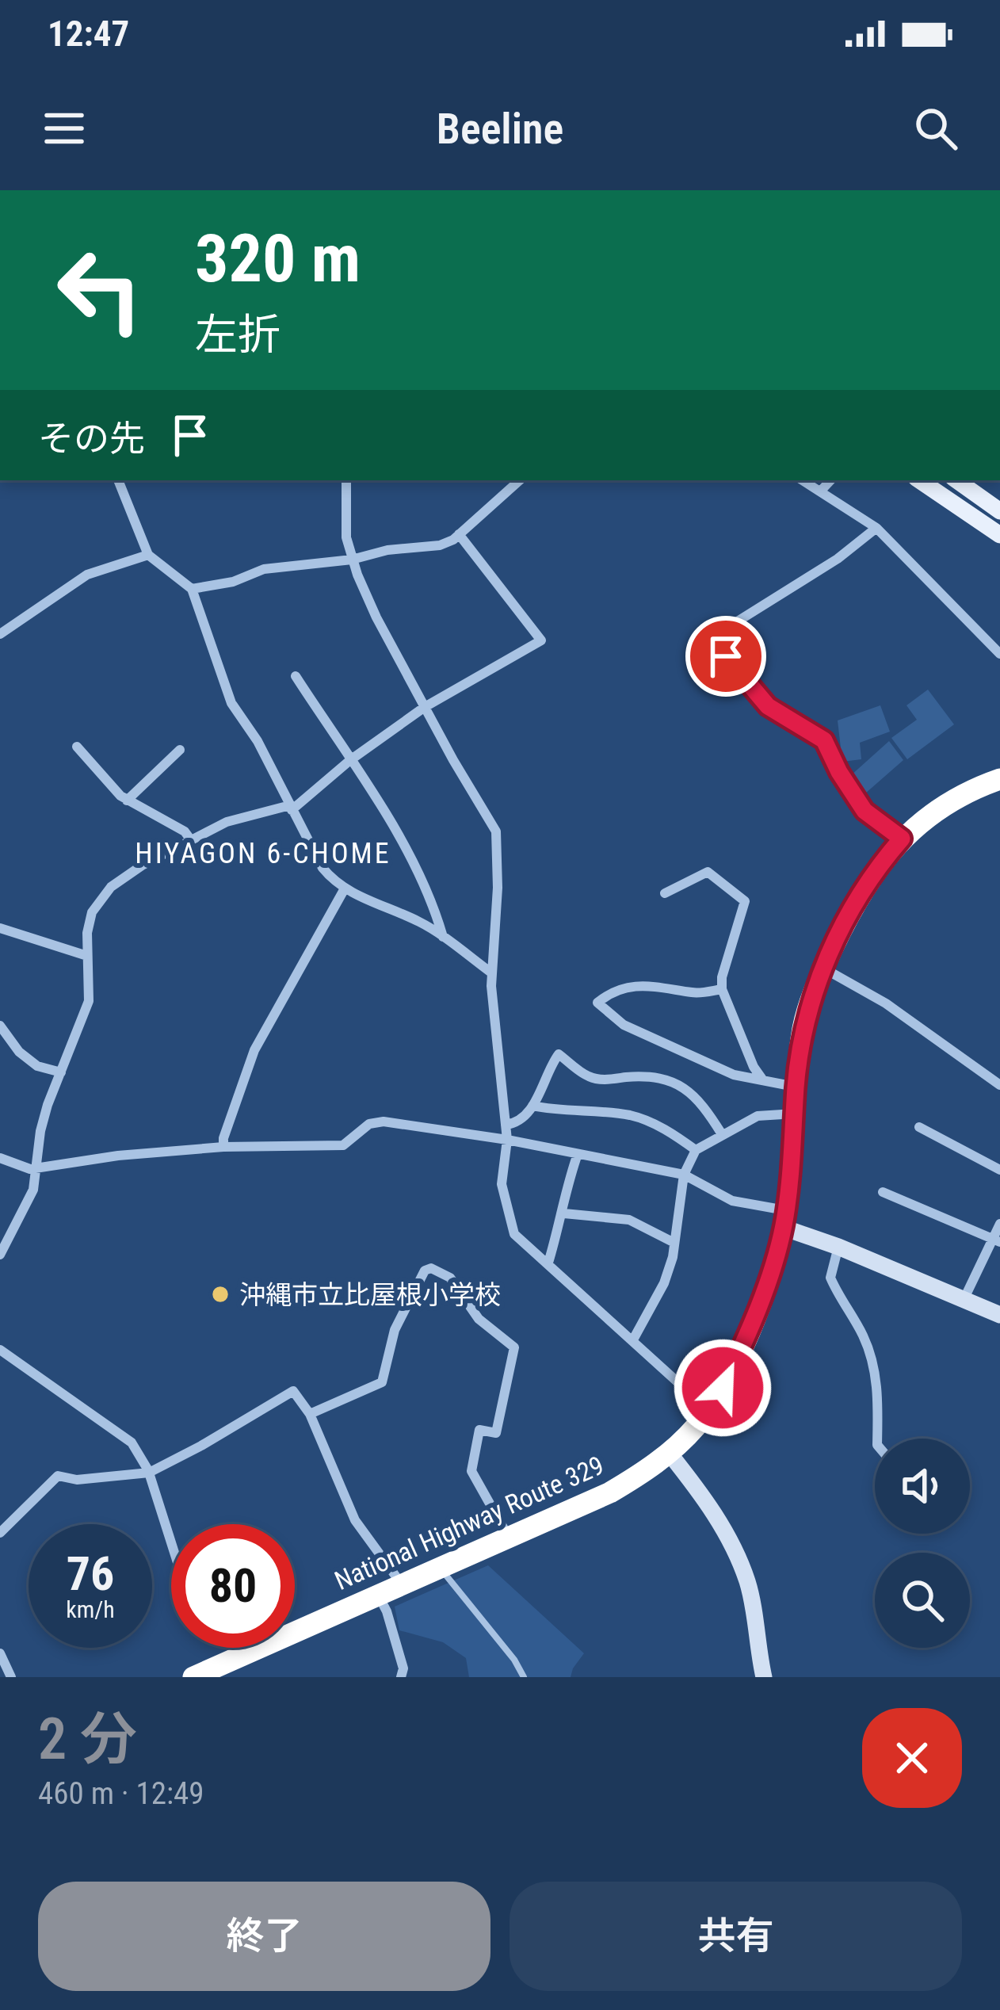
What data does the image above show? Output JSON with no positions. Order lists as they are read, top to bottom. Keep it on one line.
{"streets":{"highway":["National Highway Route 329"]},"districts":["HIYAGON 6-CHOME"],"places":["沖縄市立比屋根小学校"],"page":{"status":"12:47","header":"Beeline","turn":["320 m","左折"],"then":"その先","speed":"76 km/h","limit":"80","heading":["2 分","460 m · 12:49"],"buttons":["終了","共有"]}}
